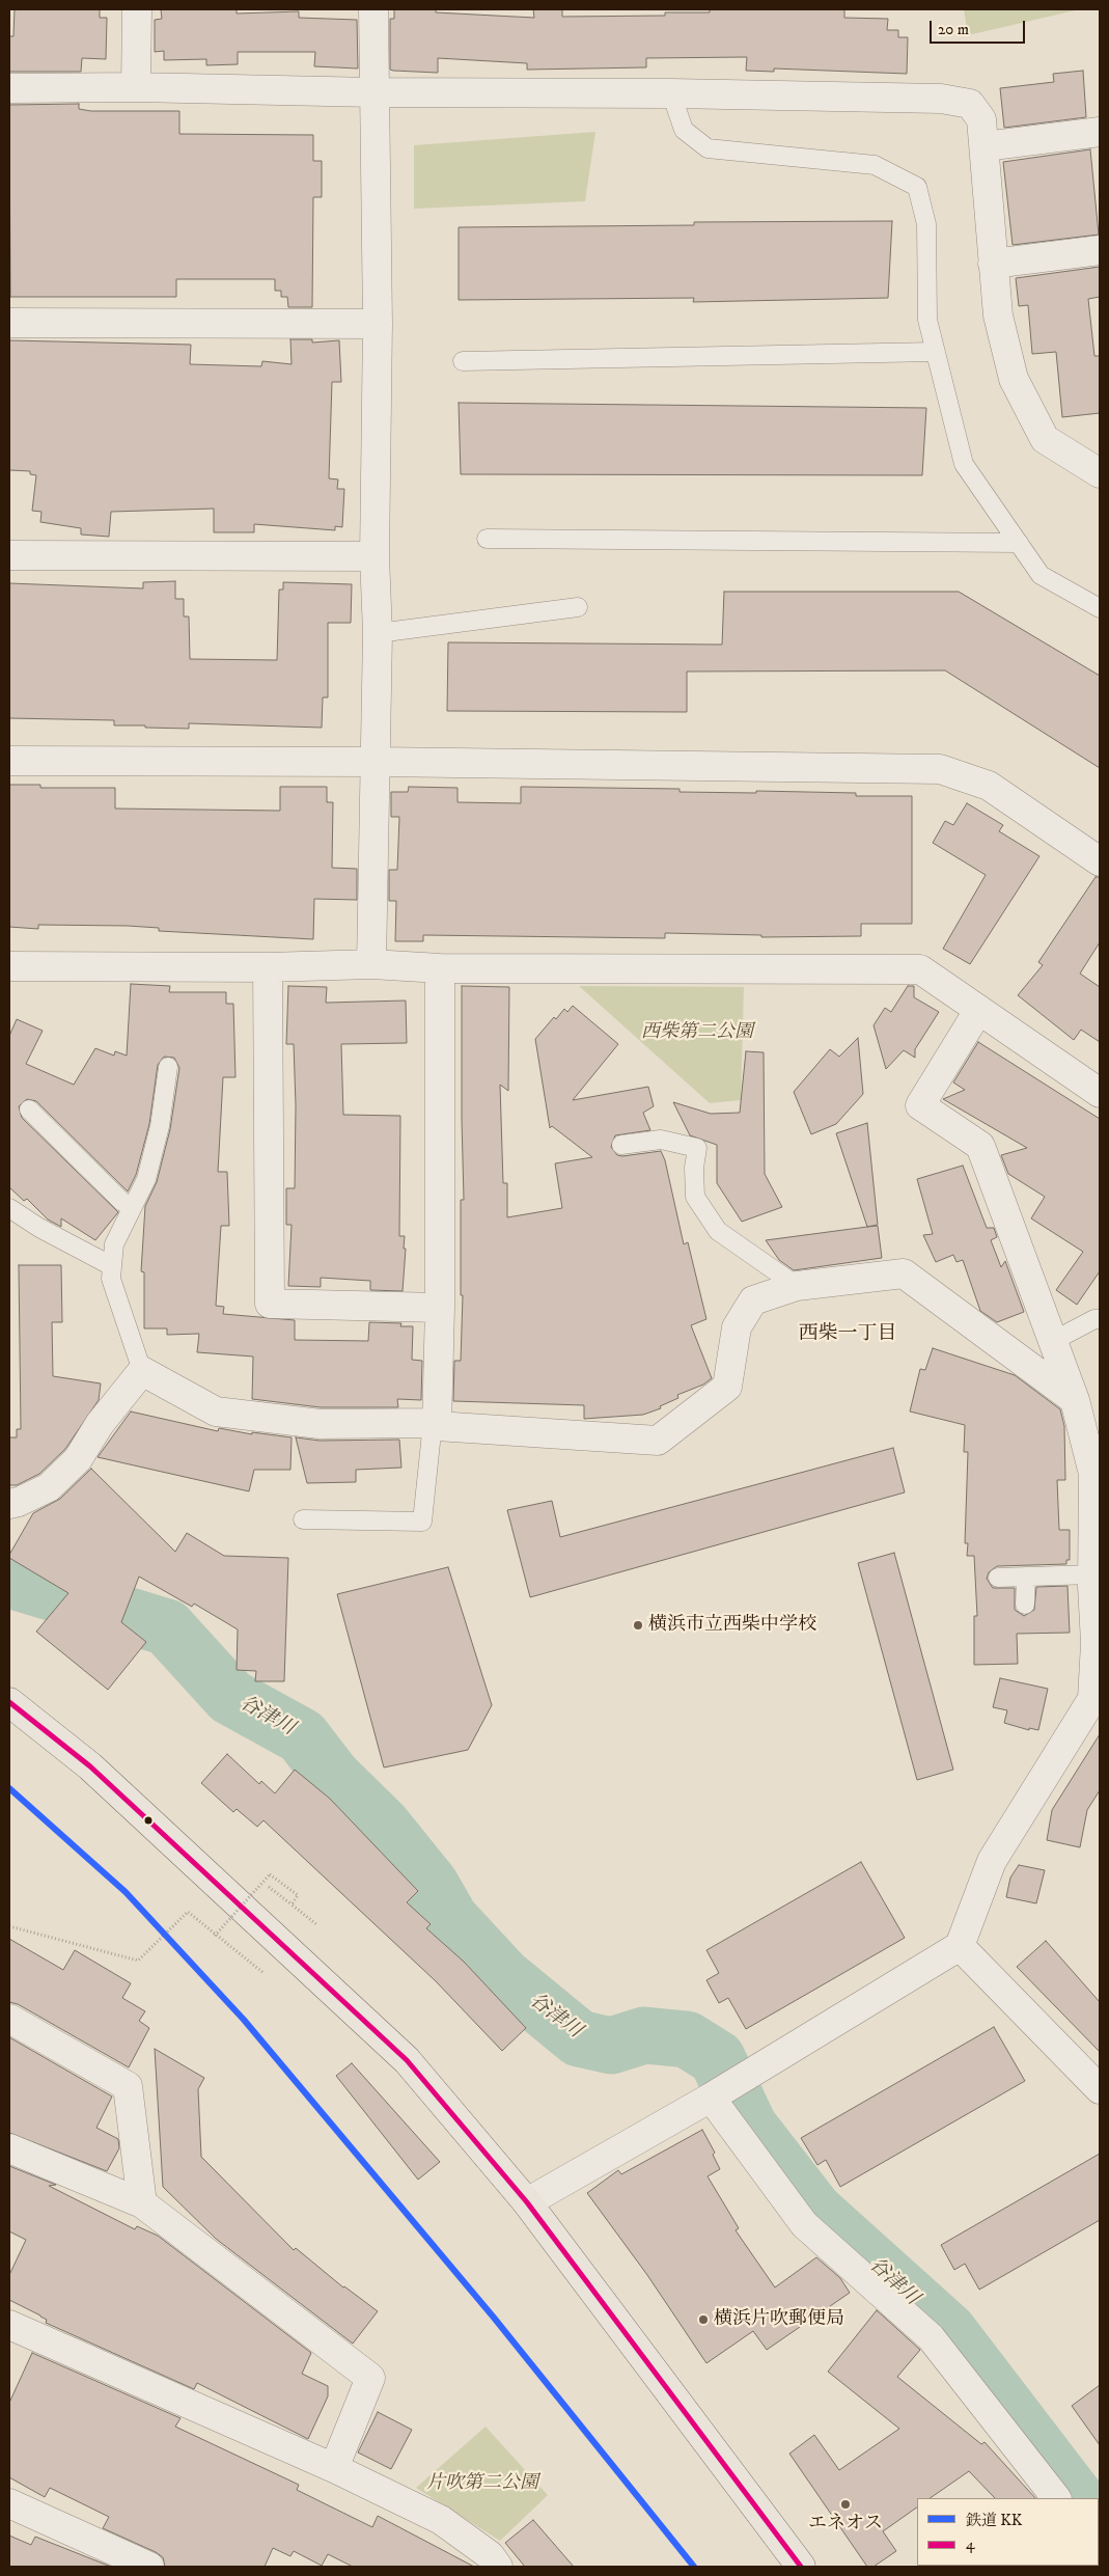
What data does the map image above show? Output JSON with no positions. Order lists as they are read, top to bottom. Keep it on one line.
{"districts":["西柴一丁目"],"water":["谷津川"],"parks":["西柴第二公園","片吹第二公園"],"places":["横浜市立西柴中学校","横浜片吹郵便局","エネオス"],"lines":["transit line 4","rail line KK"],"legend":["鉄道 KK","4"],"scale_bar":"20 m"}
